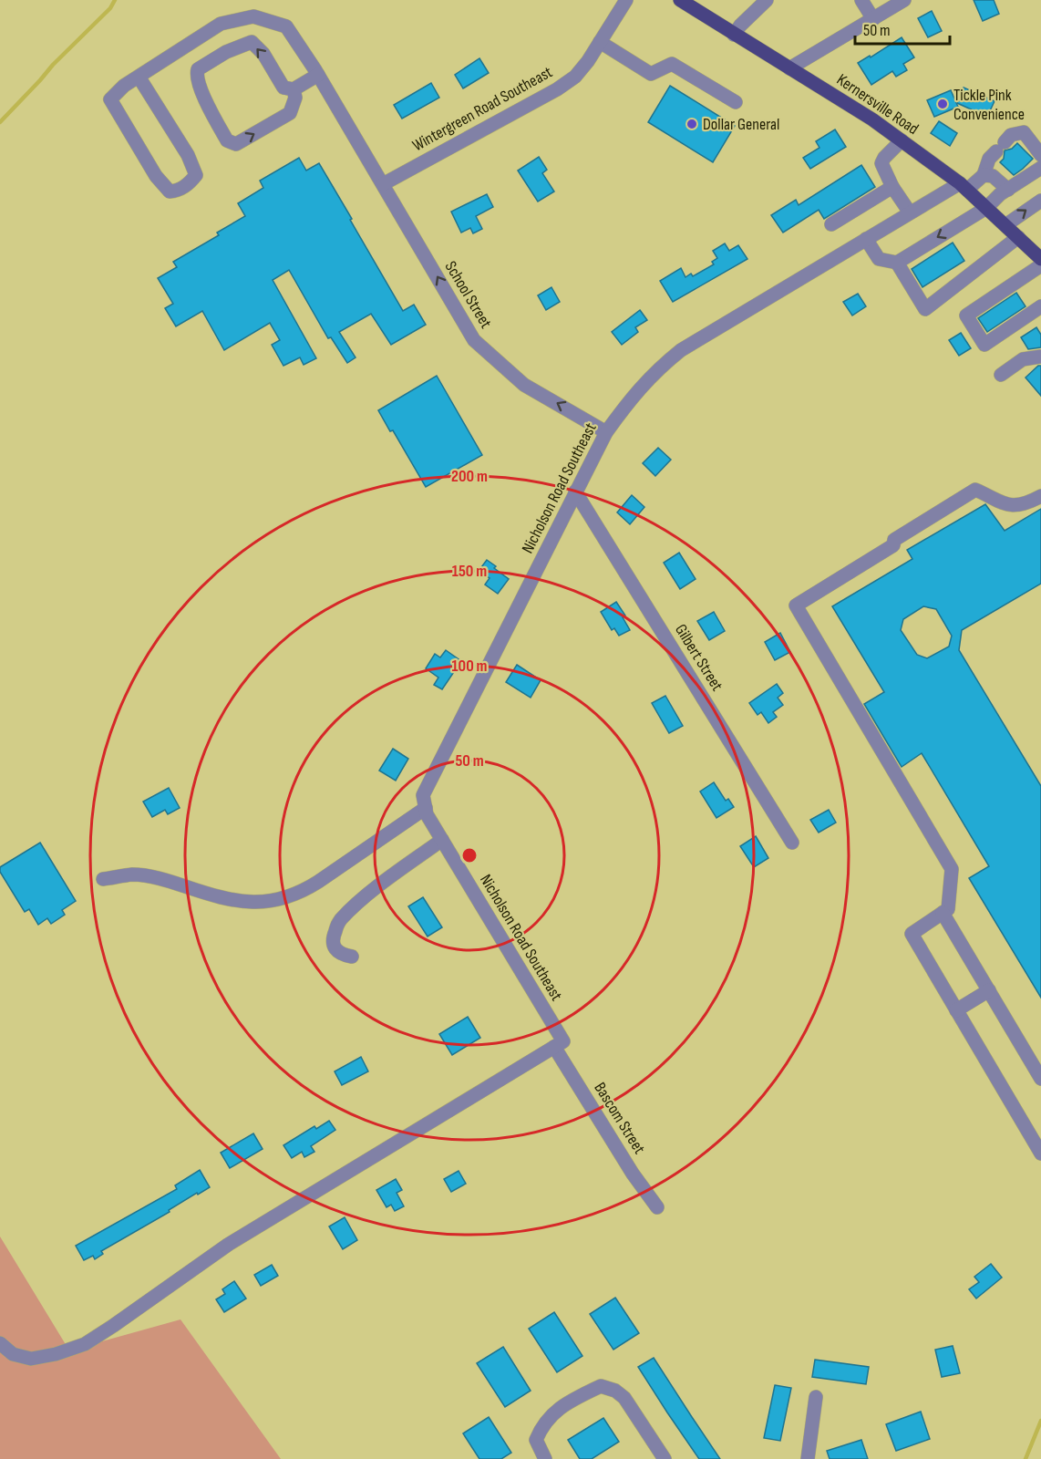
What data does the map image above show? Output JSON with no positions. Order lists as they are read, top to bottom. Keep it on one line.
{"streets":{"main road":["Kernersville Road"],"street":["Wintergreen Road Southeast","School Street","Nicholson Road Southeast","Gilbert Street","Bascom Street"]},"crossings":[["Kernersville Road","Nicholson Road Southeast"],["Wintergreen Road Southeast","School Street"],["School Street","Nicholson Road Southeast"],["Nicholson Road Southeast","Gilbert Street"],["Nicholson Road Southeast","Bascom Street"]],"one_way":["School Street"],"places":["Tickle Pink Convenience","Dollar General"],"scale_bar":"50 m","rings":["200 m","150 m","100 m","50 m"]}
